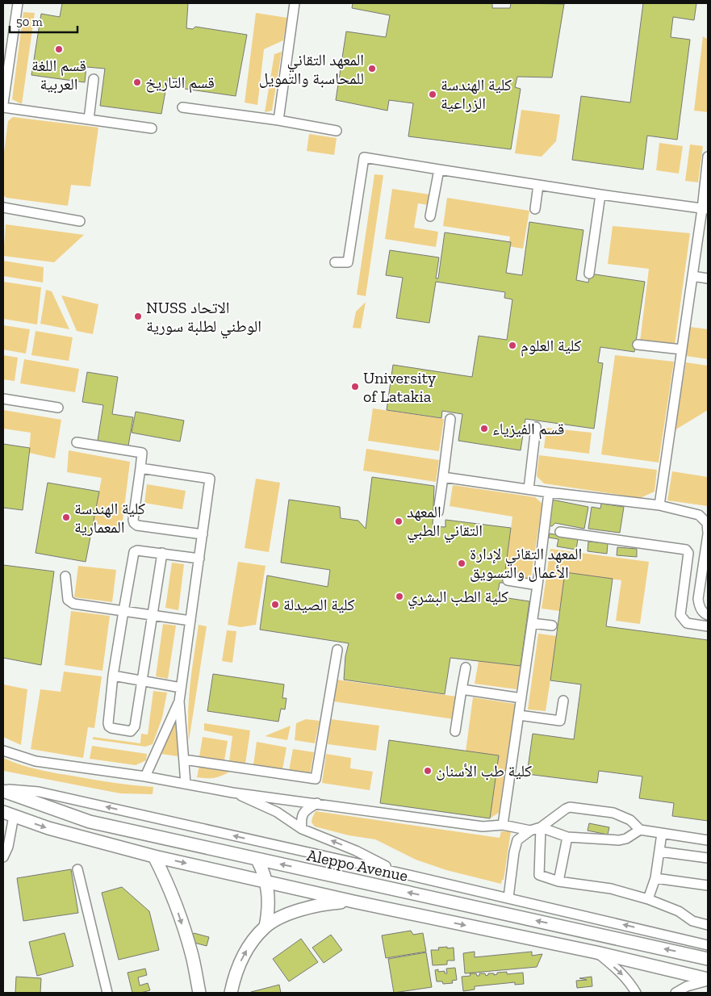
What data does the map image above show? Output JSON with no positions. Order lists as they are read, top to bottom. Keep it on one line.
{"streets":{"main road":["Aleppo Avenue"]},"places":["قسم اللغة العربية","المعهد التقاني للمحاسبة والتمويل","قسم التاريخ","كلية الهندسة الزراعية","NUSS الاتحاد الوطني لطلبة سورية","كلية العلوم","University of Latakia","قسم الفيزياء","كلية الهندسة المعمارية","المعهد التقاني الطبي","المعهد التقاني لإدارة الأعمال والتسويق","كلية الطب البشري","كلية الصيدلة","كلية طب الأسنان"],"scale_bar":"50 m"}
